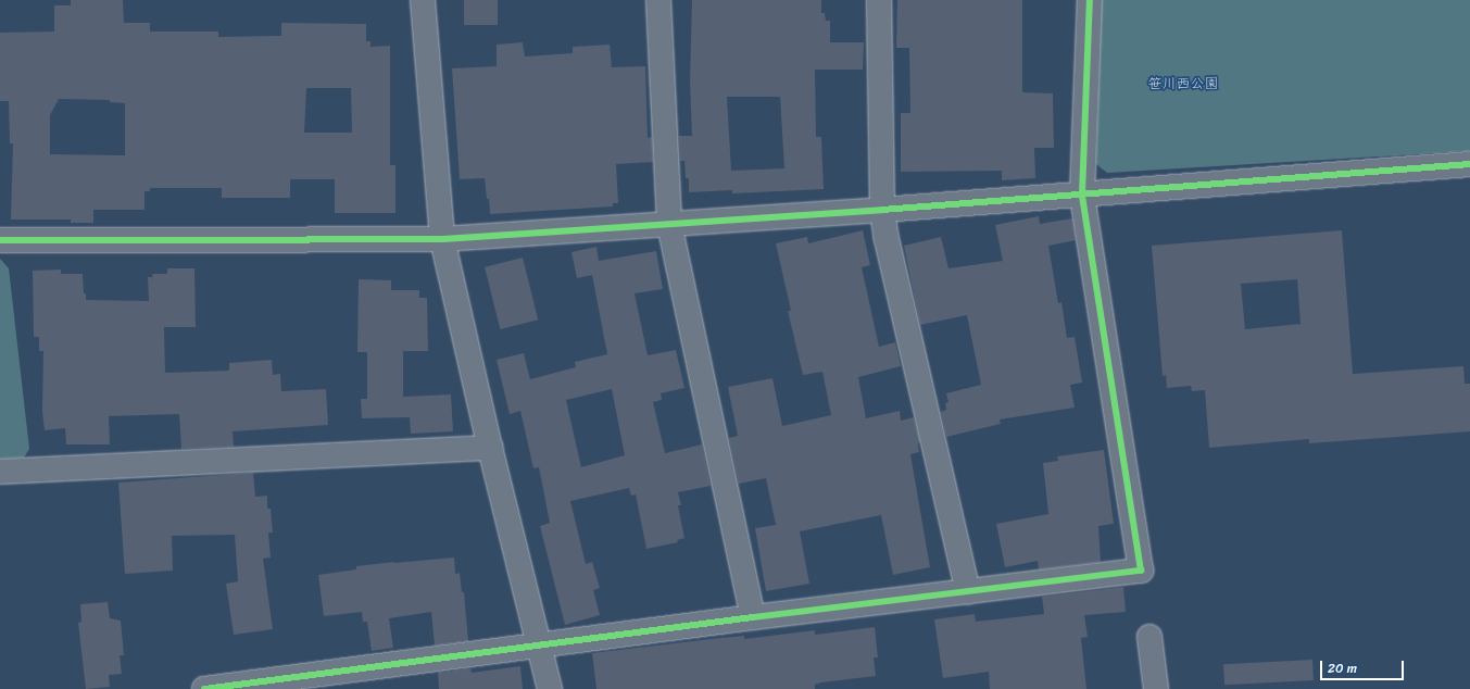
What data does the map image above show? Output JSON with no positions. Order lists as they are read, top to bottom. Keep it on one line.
{"parks":["笹川西公園"],"scale_bar":"20 m"}
